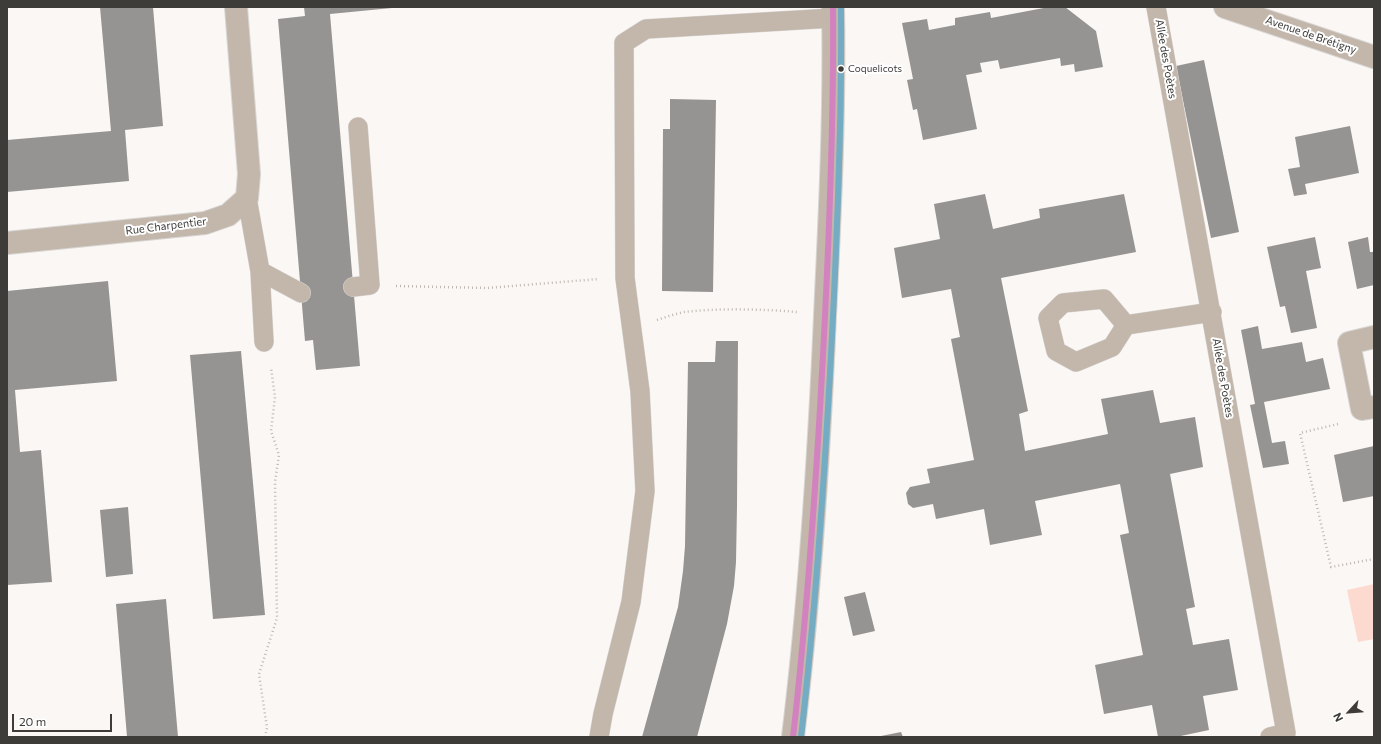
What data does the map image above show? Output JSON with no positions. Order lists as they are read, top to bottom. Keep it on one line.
{"streets":{"street":["Avenue de Brétigny","Rue Charpentier"],"lane":["Allée des Poètes"]},"places":["Coquelicots"],"scale_bar":"20 m","north":"bottom left"}
